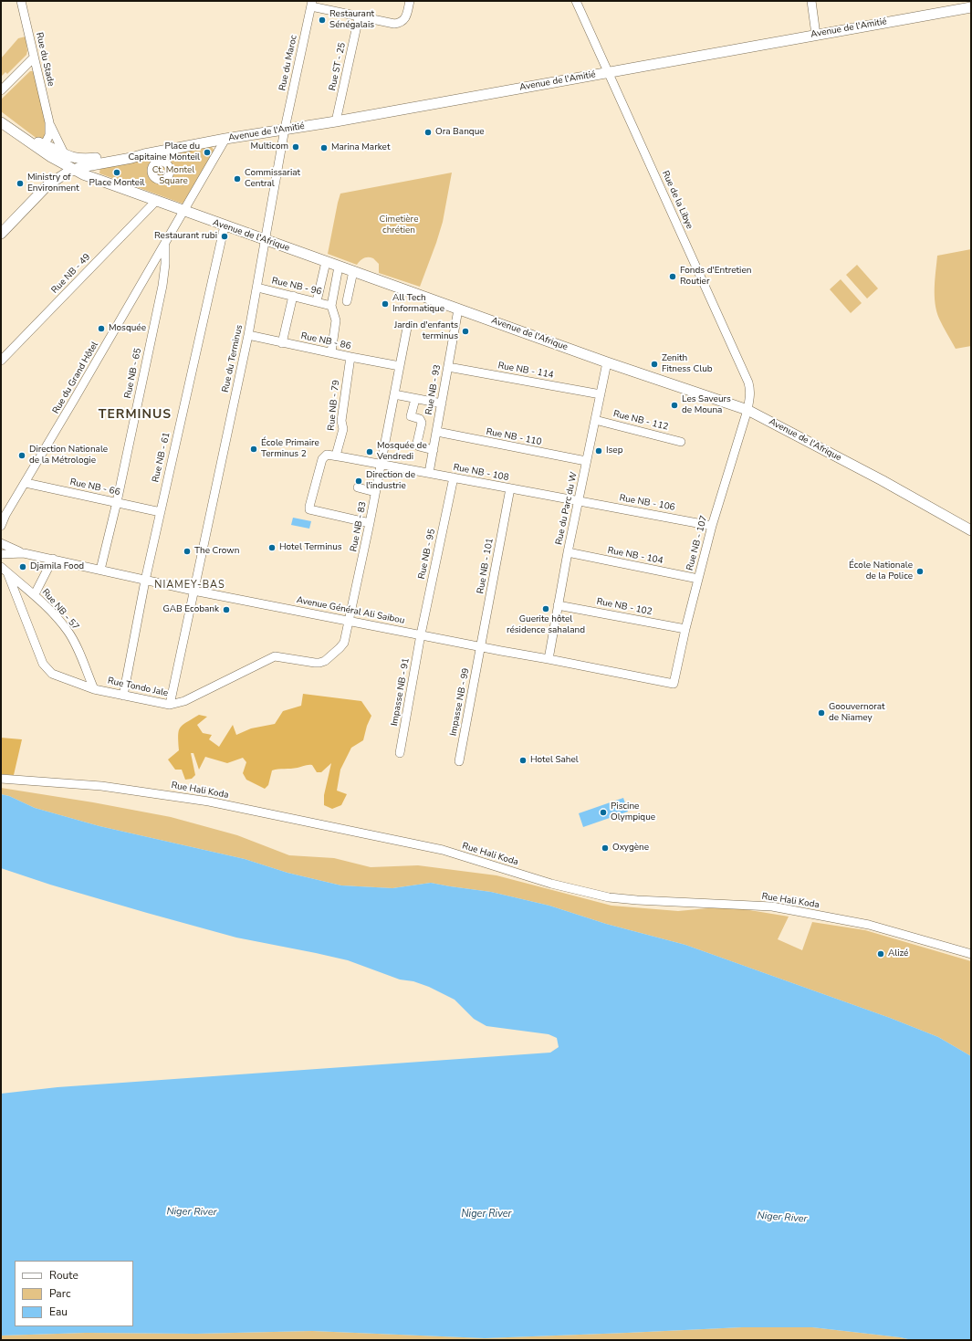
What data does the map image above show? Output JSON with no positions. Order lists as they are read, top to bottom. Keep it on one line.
{"streets":{"main road":["Avenue de l'Amitié","Avenue de l'Afrique"],"street":["Rue du Stade","Rue du Maroc","Rue ST - 25","Rue de la Libye","Rue NB - 49","Rue NB - 96","Rue NB - 86","Rue du Terminus","Rue NB - 114","Rue NB - 65","Rue du Grand Hôtel","Rue NB - 93","Rue NB - 79","Rue NB - 112","Rue NB - 110","Rue NB - 61","Rue NB - 108","Rue NB - 66","Rue NB - 106","Rue du Parc du W","Rue NB - 83","Rue NB - 107","Rue NB - 95","Rue NB - 104","Rue NB - 101","Rue NB - 102","Rue NB - 57","Avenue Général Ali Saibou","Rue Tondo Jale","Impasse NB - 91","Impasse NB - 99","Rue Hali Koda"]},"crossings":[["Avenue de l'Amitié","Rue du Stade"],["Avenue de l'Amitié","Rue du Maroc"],["Avenue de l'Amitié","Rue ST - 25"],["Avenue de l'Amitié","Rue de la Libye"],["Avenue de l'Amitié","Avenue de l'Afrique"],["Avenue de l'Amitié","Rue du Terminus"],["Avenue de l'Amitié","Rue du Grand Hôtel"],["Rue du Stade","Avenue de l'Afrique"],["Rue du Maroc","Rue du Terminus"],["Rue de la Libye","Avenue de l'Afrique"],["Rue de la Libye","Rue NB - 107"],["Avenue de l'Afrique","Rue NB - 49"],["Avenue de l'Afrique","Rue du Terminus"],["Avenue de l'Afrique","Rue du Grand Hôtel"],["Avenue de l'Afrique","Rue NB - 93"],["Avenue de l'Afrique","Rue NB - 61"],["Avenue de l'Afrique","Rue du Parc du W"],["Avenue de l'Afrique","Rue NB - 107"],["Rue NB - 96","Rue du Terminus"],["Rue NB - 86","Rue du Terminus"],["Rue NB - 86","Rue NB - 79"],["Rue NB - 86","Rue NB - 83"],["Rue du Terminus","Avenue Général Ali Saibou"],["Rue du Terminus","Rue Tondo Jale"],["Rue NB - 114","Rue NB - 93"],["Rue NB - 114","Rue du Parc du W"],["Rue NB - 65","Rue du Grand Hôtel"],["Rue NB - 65","Rue NB - 66"],["Rue NB - 65","Avenue Général Ali Saibou"],["Rue du Grand Hôtel","Rue NB - 66"],["Rue NB - 93","Rue NB - 110"],["Rue NB - 93","Rue NB - 108"],["Rue NB - 79","Rue NB - 108"],["Rue NB - 112","Rue du Parc du W"],["Rue NB - 110","Rue du Parc du W"],["Rue NB - 61","Rue NB - 66"],["Rue NB - 61","Avenue Général Ali Saibou"],["Rue NB - 61","Rue Tondo Jale"],["Rue NB - 108","Rue NB - 106"],["Rue NB - 108","Rue du Parc du W"],["Rue NB - 108","Rue NB - 83"],["Rue NB - 108","Rue NB - 95"],["Rue NB - 108","Rue NB - 101"],["Rue NB - 106","Rue du Parc du W"],["Rue NB - 106","Rue NB - 107"],["Rue du Parc du W","Rue NB - 104"],["Rue du Parc du W","Rue NB - 102"],["Rue du Parc du W","Avenue Général Ali Saibou"],["Rue NB - 83","Avenue Général Ali Saibou"],["Rue NB - 83","Rue Tondo Jale"],["Rue NB - 107","Rue NB - 104"],["Rue NB - 107","Rue NB - 102"],["Rue NB - 107","Avenue Général Ali Saibou"],["Rue NB - 95","Avenue Général Ali Saibou"],["Rue NB - 95","Impasse NB - 91"],["Rue NB - 101","Avenue Général Ali Saibou"],["Rue NB - 101","Impasse NB - 99"],["Rue NB - 57","Rue Tondo Jale"],["Avenue Général Ali Saibou","Rue Tondo Jale"],["Avenue Général Ali Saibou","Impasse NB - 91"],["Avenue Général Ali Saibou","Impasse NB - 99"]],"districts":["TERMINUS","NIAMEY-BAS"],"water":["Niger River"],"parks":["Ct. Montel Square","Cimetière chrétien"],"places":["Restaurant Sénégalais","Ora Banque","Multicom","Marina Market","Place du Capitaine Monteil","Place Monteil","Commissariat Central","Ministry of Environment","Restaurant rubi","Fonds d'Entretien Routier","All Tech Informatique","Mosquée","Jardin d'enfants terminus","Zenith Fitness Club","Les Saveurs de Mouna","École Primaire Terminus 2","Isep","Mosquée de Vendredi","Direction Nationale de la Métrologie","Direction de l'industrie","Hotel Terminus","The Crown","Djamila Food","École Nationale de la Police","Guerite hôtel résidence sahaland","GAB Ecobank","Goouvernorat de Niamey","Hotel Sahel","Piscine Olympique","Oxygène","Alizé"],"legend":["Route","Parc","Eau"]}
